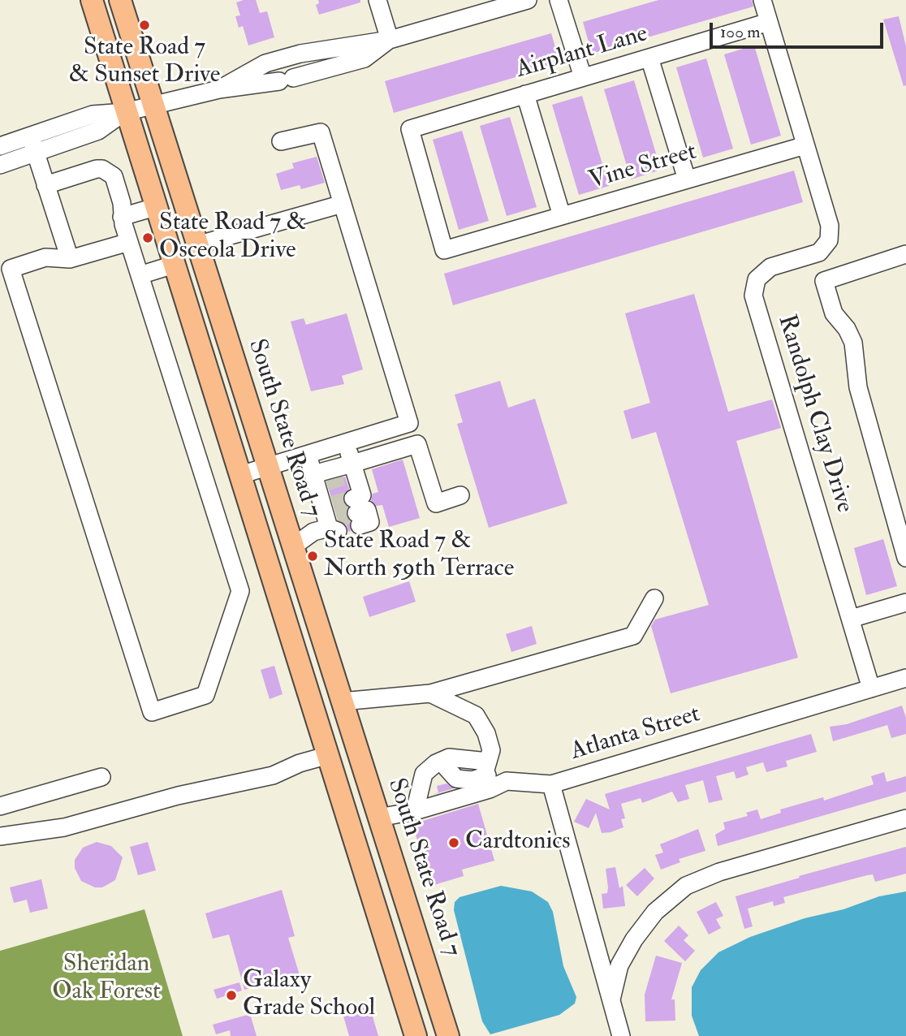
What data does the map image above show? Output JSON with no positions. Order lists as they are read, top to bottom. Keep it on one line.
{"streets":{"main road":["South State Road 7"],"street":["Airplant Lane","Vine Street","Randolph Clay Drive","Atlanta Street"]},"crossings":[["Airplant Lane","Vine Street"],["Vine Street","Randolph Clay Drive"],["Randolph Clay Drive","Atlanta Street"],["South State Road 7","Atlanta Street"]],"parks":["Sheridan Oak Forest"],"places":["State Road 7 & Sunset Drive","State Road 7 & Osceola Drive","State Road 7 & North 59th Terrace","Cardtonics","Galaxy Grade School"],"scale_bar":"100 m"}
